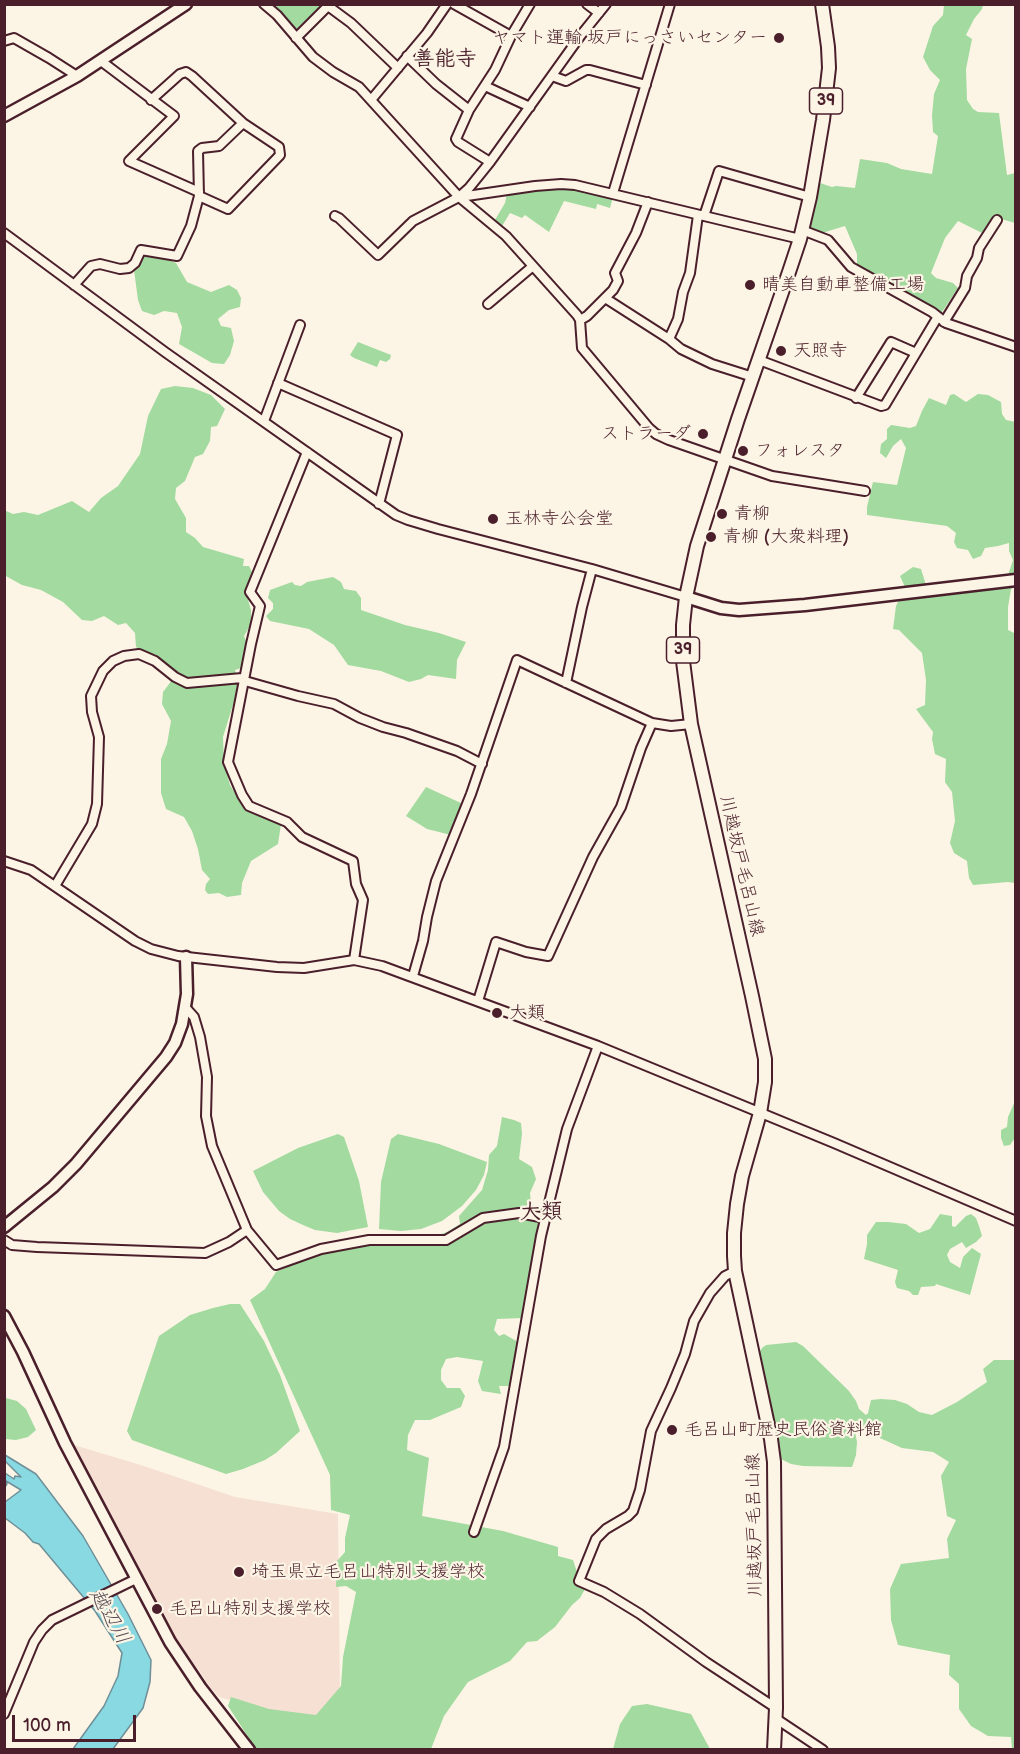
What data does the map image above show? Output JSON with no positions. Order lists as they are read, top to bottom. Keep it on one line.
{"streets":{"main road":["39","川越坂戸毛呂山線"]},"districts":["善能寺","大類"],"water":["越辺川"],"places":["ヤマト運輸 坂戸にっさいセンター","晴美自動車整備工場","天照寺","ストラーダ","フォレスタ","青柳","玉林寺公会堂","青柳 (大衆料理)","大類","毛呂山町歴史民俗資料館","埼玉県立毛呂山特別支援学校","毛呂山特別支援学校"],"scale_bar":"100 m"}
